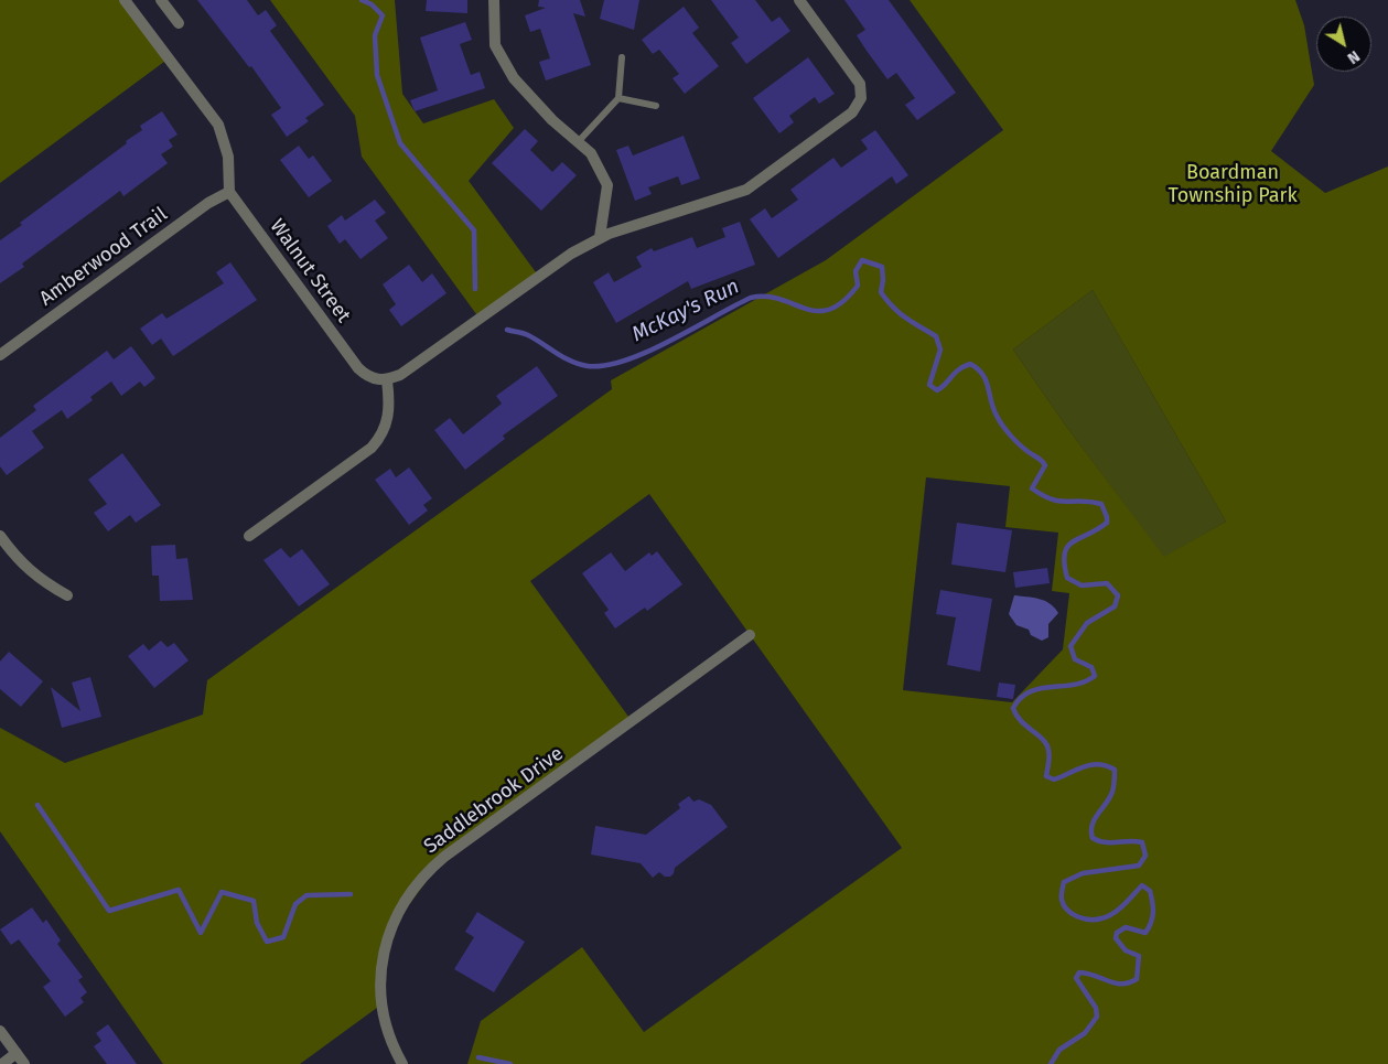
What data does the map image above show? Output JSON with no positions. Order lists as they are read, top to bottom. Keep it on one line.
{"streets":{"street":["Amberwood Trail","Walnut Street","Saddlebrook Drive"]},"crossings":[["Amberwood Trail","Walnut Street"]],"water":["McKay's Run"],"parks":["Boardman Township Park"],"north":"bottom right"}
